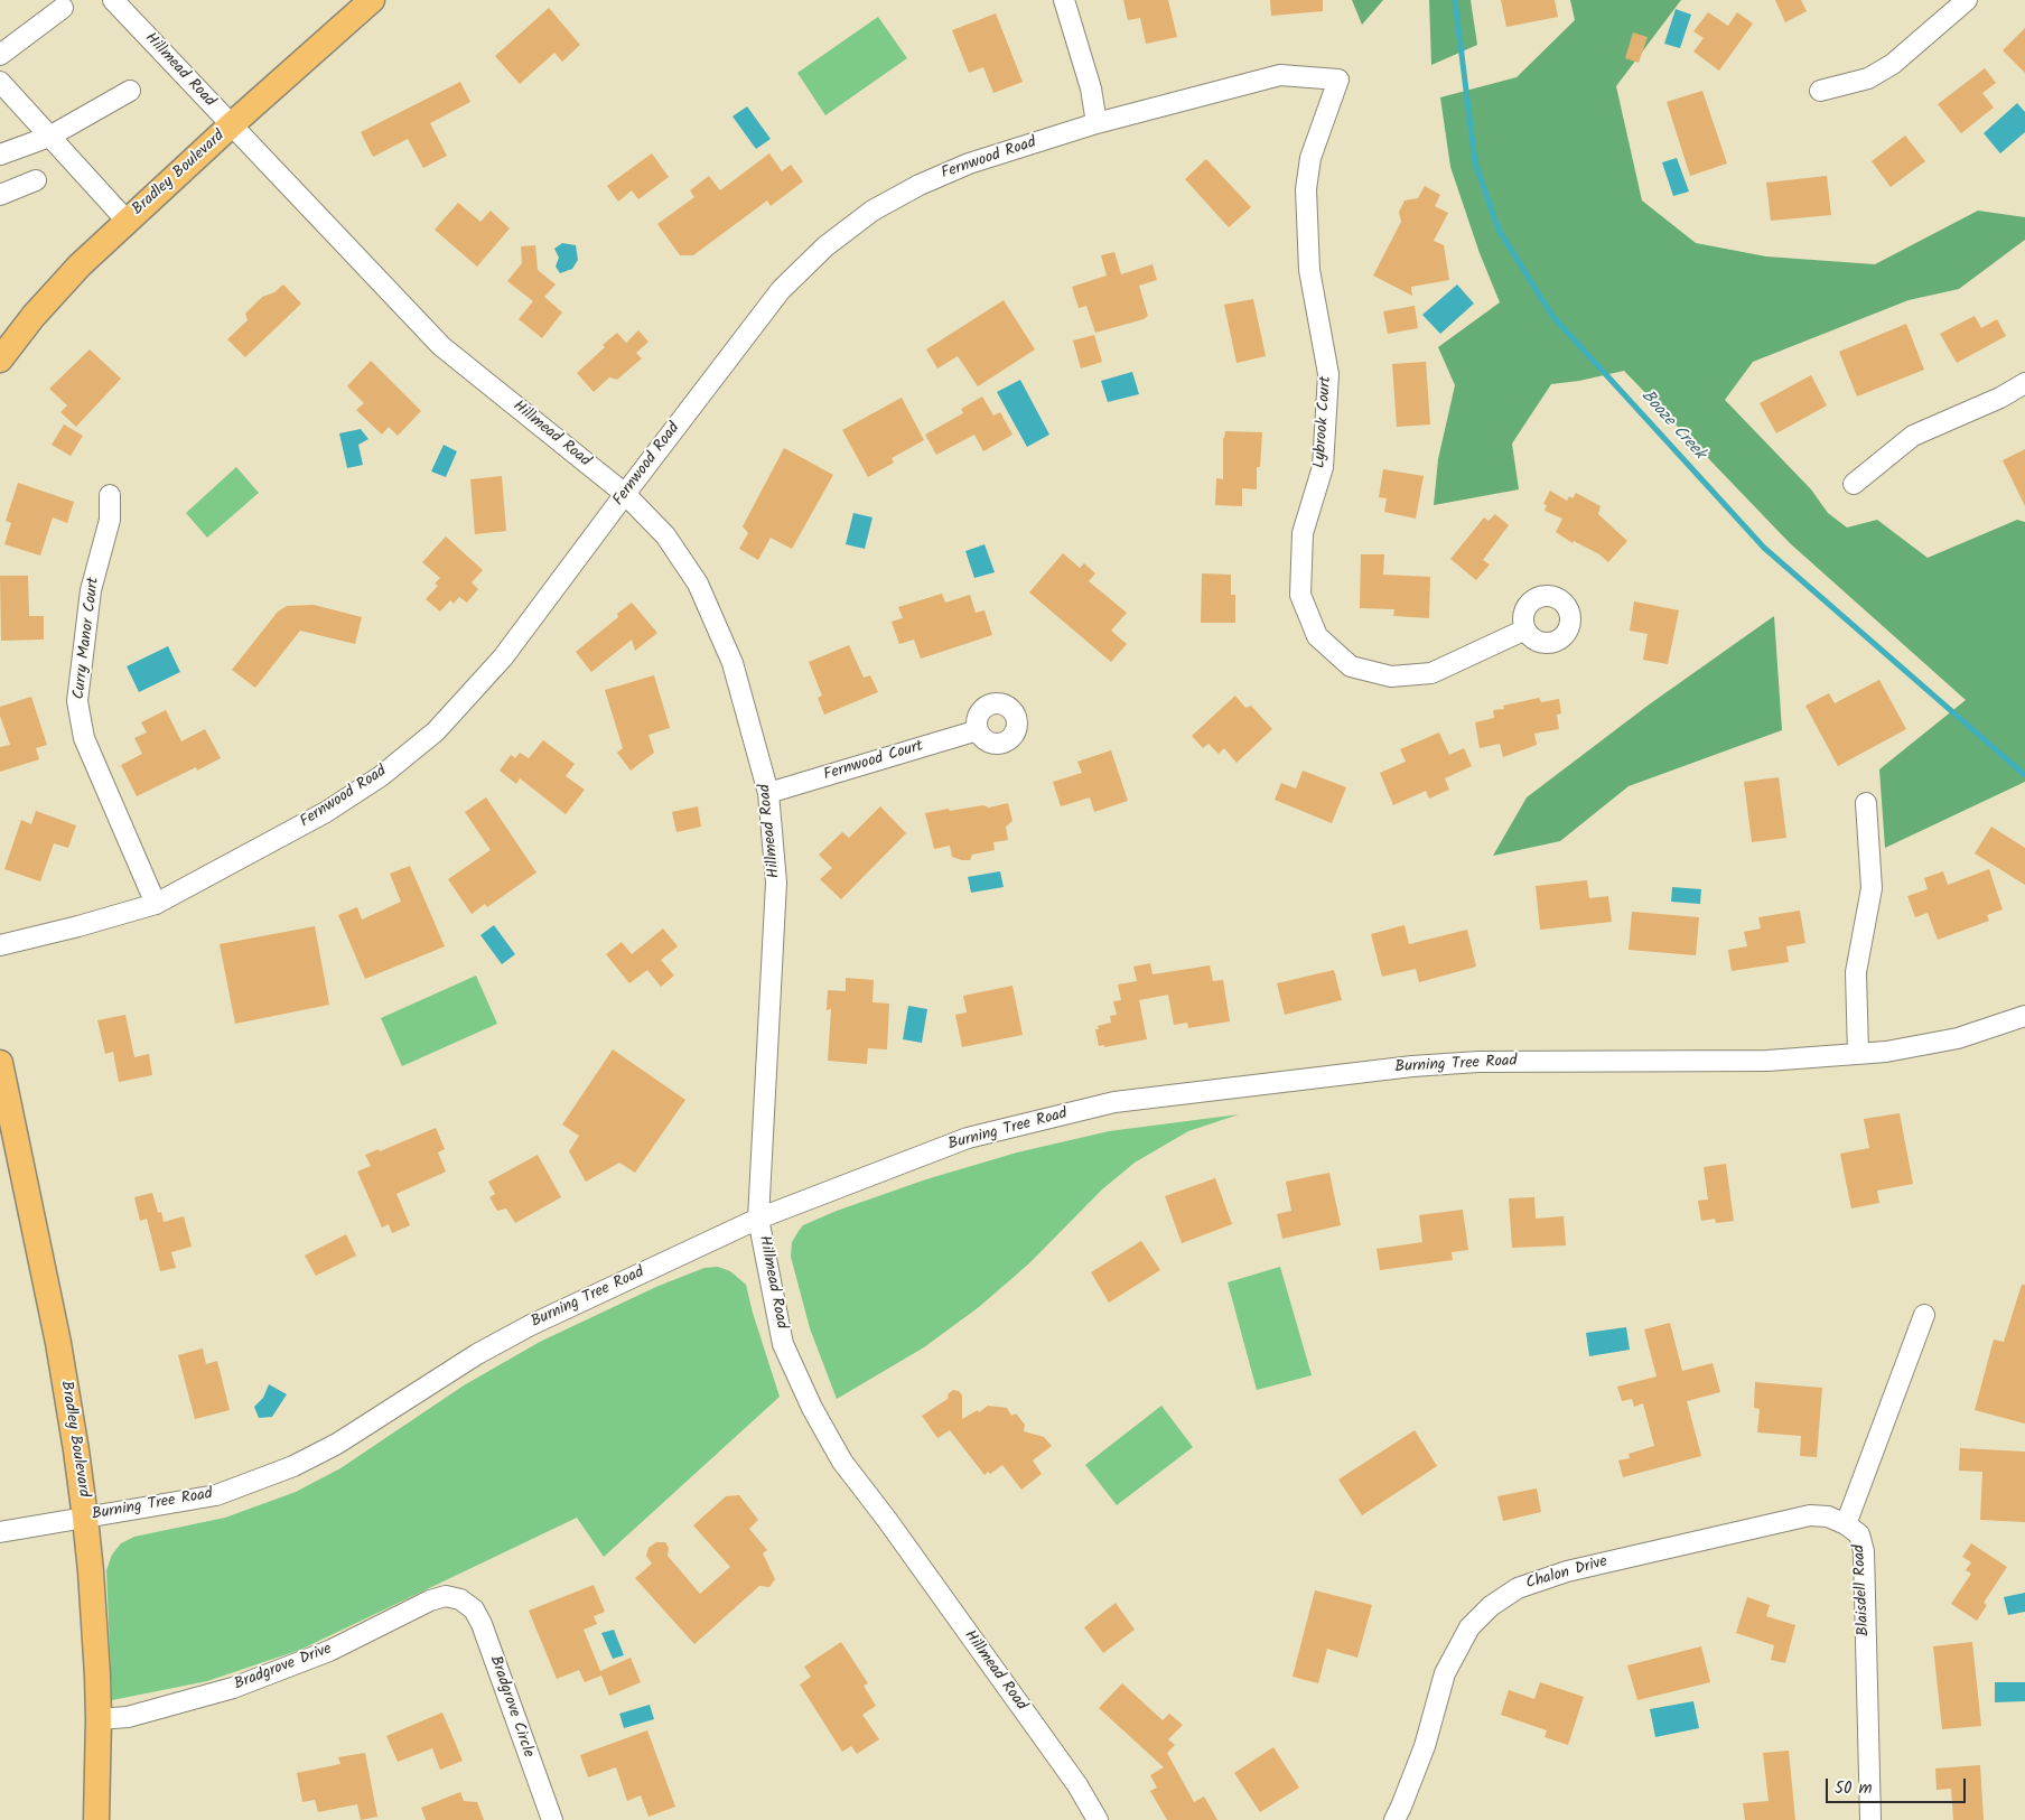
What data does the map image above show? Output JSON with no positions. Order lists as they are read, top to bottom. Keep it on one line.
{"streets":{"main road":["Bradley Boulevard"],"street":["Hillmead Road","Fernwood Road","Lybrook Court","Curry Manor Court","Fernwood Court","Burning Tree Road","Chalon Drive","Blaisdell Road","Bradgrove Drive","Bradgrove Circle"]},"crossings":[["Hillmead Road","Fernwood Road"],["Hillmead Road","Bradley Boulevard"],["Hillmead Road","Fernwood Court"],["Hillmead Road","Burning Tree Road"],["Fernwood Road","Lybrook Court"],["Fernwood Road","Curry Manor Court"],["Bradley Boulevard","Burning Tree Road"],["Bradley Boulevard","Bradgrove Drive"],["Chalon Drive","Blaisdell Road"],["Bradgrove Drive","Bradgrove Circle"]],"water":["Booze Creek"],"scale_bar":"50 m"}
